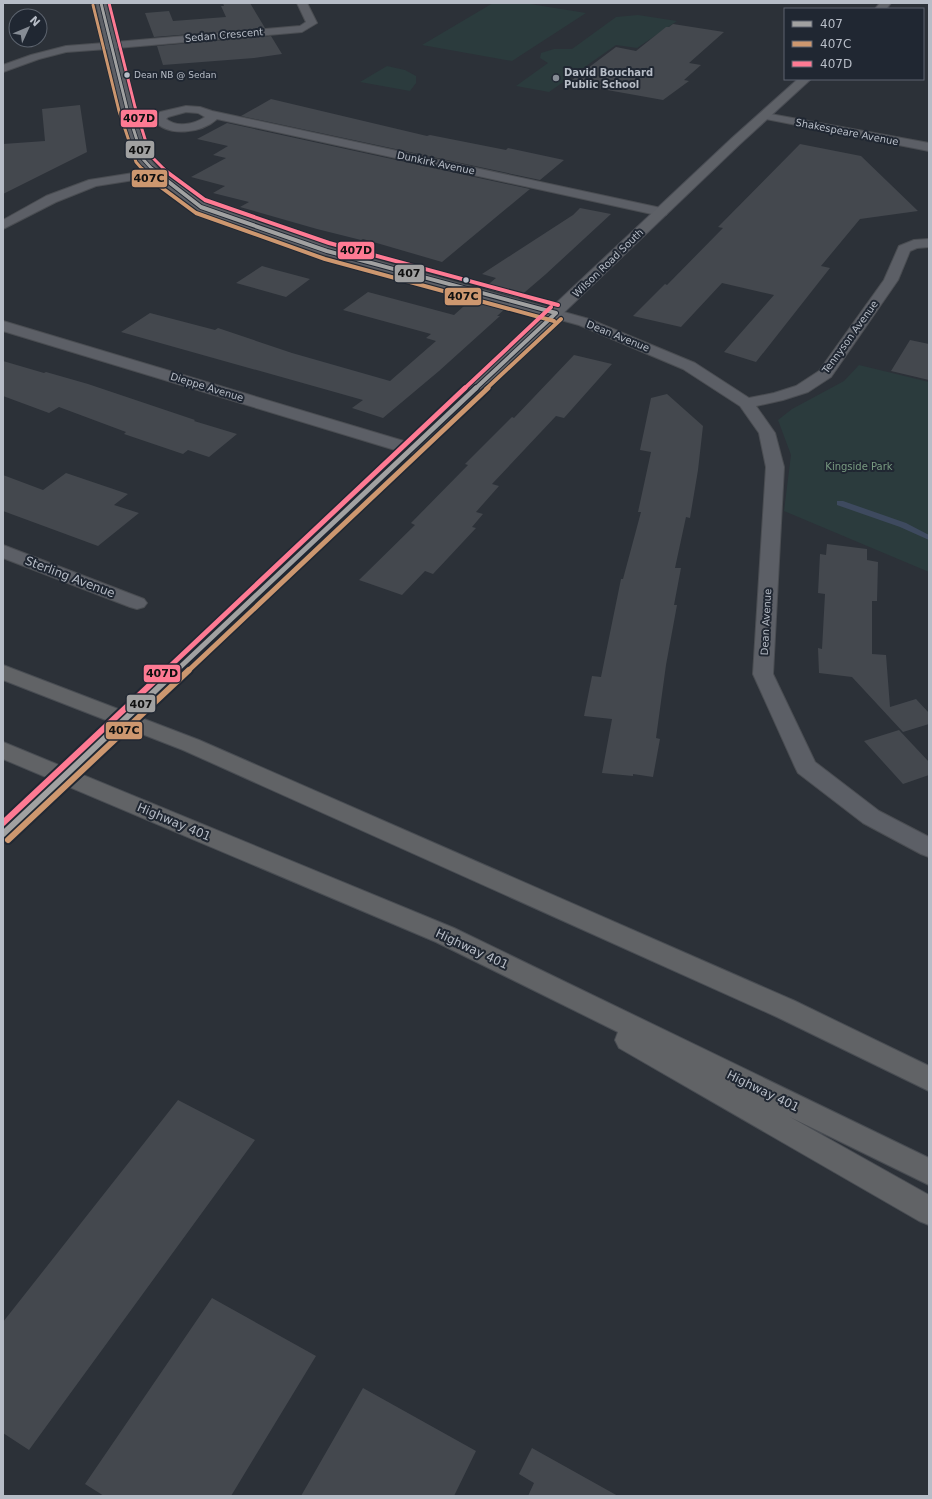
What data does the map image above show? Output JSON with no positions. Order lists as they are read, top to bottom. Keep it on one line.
{"streets":{"highway":["Highway 401"],"main road":["Wilson Road South"],"street":["Sedan Crescent","Shakespeare Avenue","Dunkirk Avenue","Dean Avenue","Tennyson Avenue","Dieppe Avenue","Sterling Avenue"]},"crossings":[["Sedan Crescent","Dean Avenue"],["Shakespeare Avenue","Wilson Road South"],["Dunkirk Avenue","Wilson Road South"],["Wilson Road South","Dean Avenue"],["Wilson Road South","Dieppe Avenue"],["Dean Avenue","Tennyson Avenue"]],"parks":["Kingside Park"],"places":["Dean NB @ Sedan","David Bouchard Public School"],"lines":["transit line 407","transit line 407D","transit line 407C"],"legend":["407","407C","407D"],"north":"top right"}
